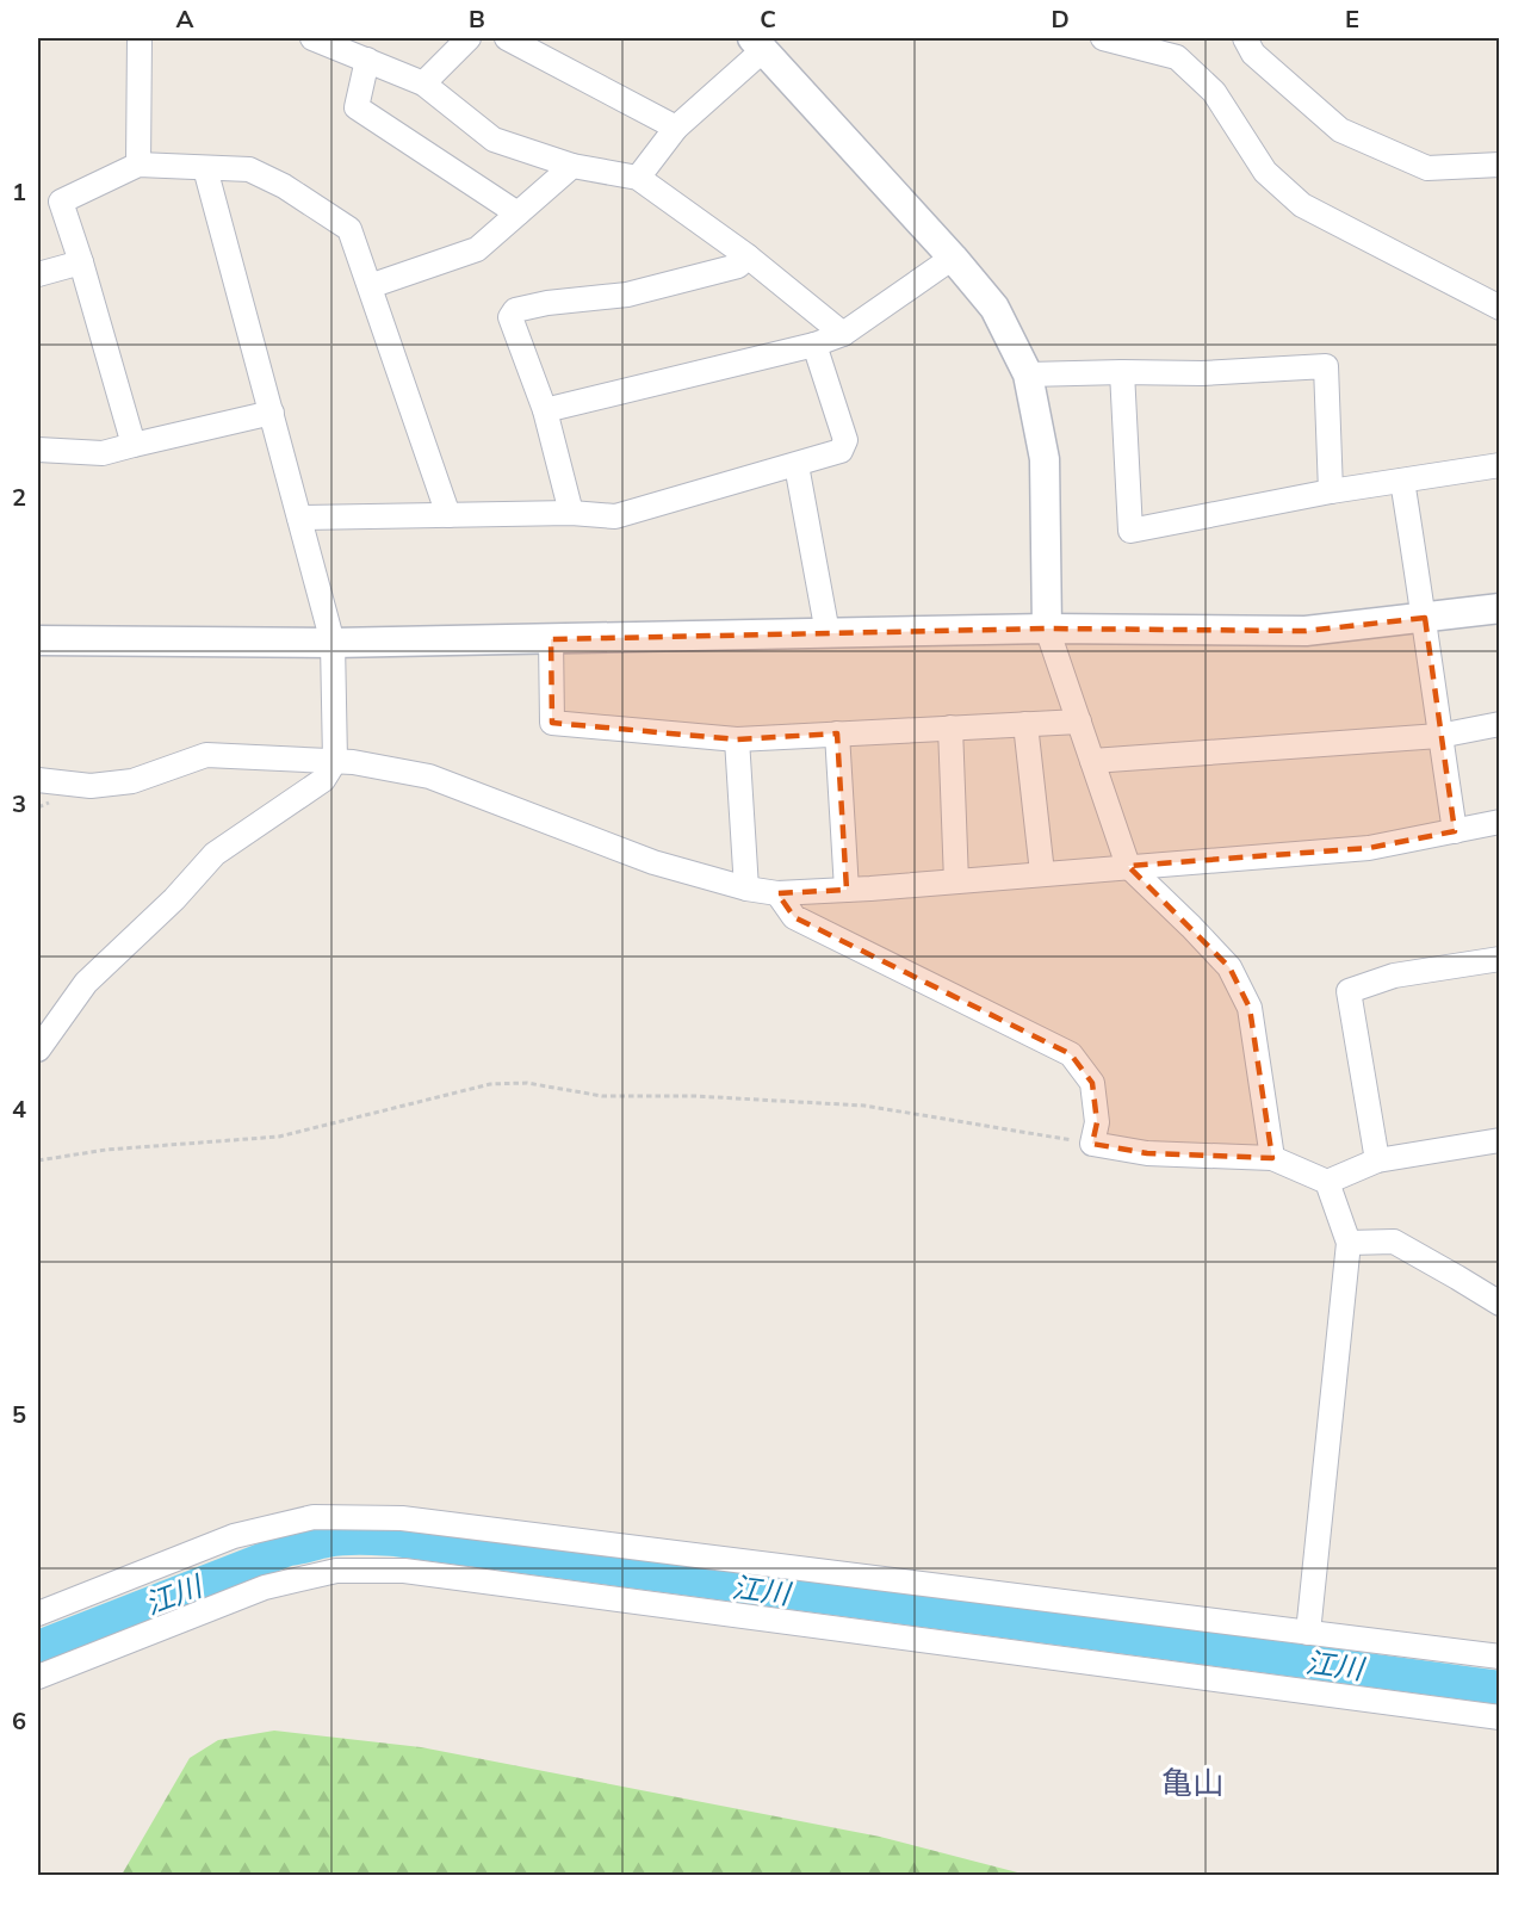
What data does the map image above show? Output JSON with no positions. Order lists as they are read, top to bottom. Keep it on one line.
{"districts":["亀山"],"water":["江川"],"grid":{"columns":["A","B","C","D","E"],"rows":["1","2","3","4","5","6"]}}
